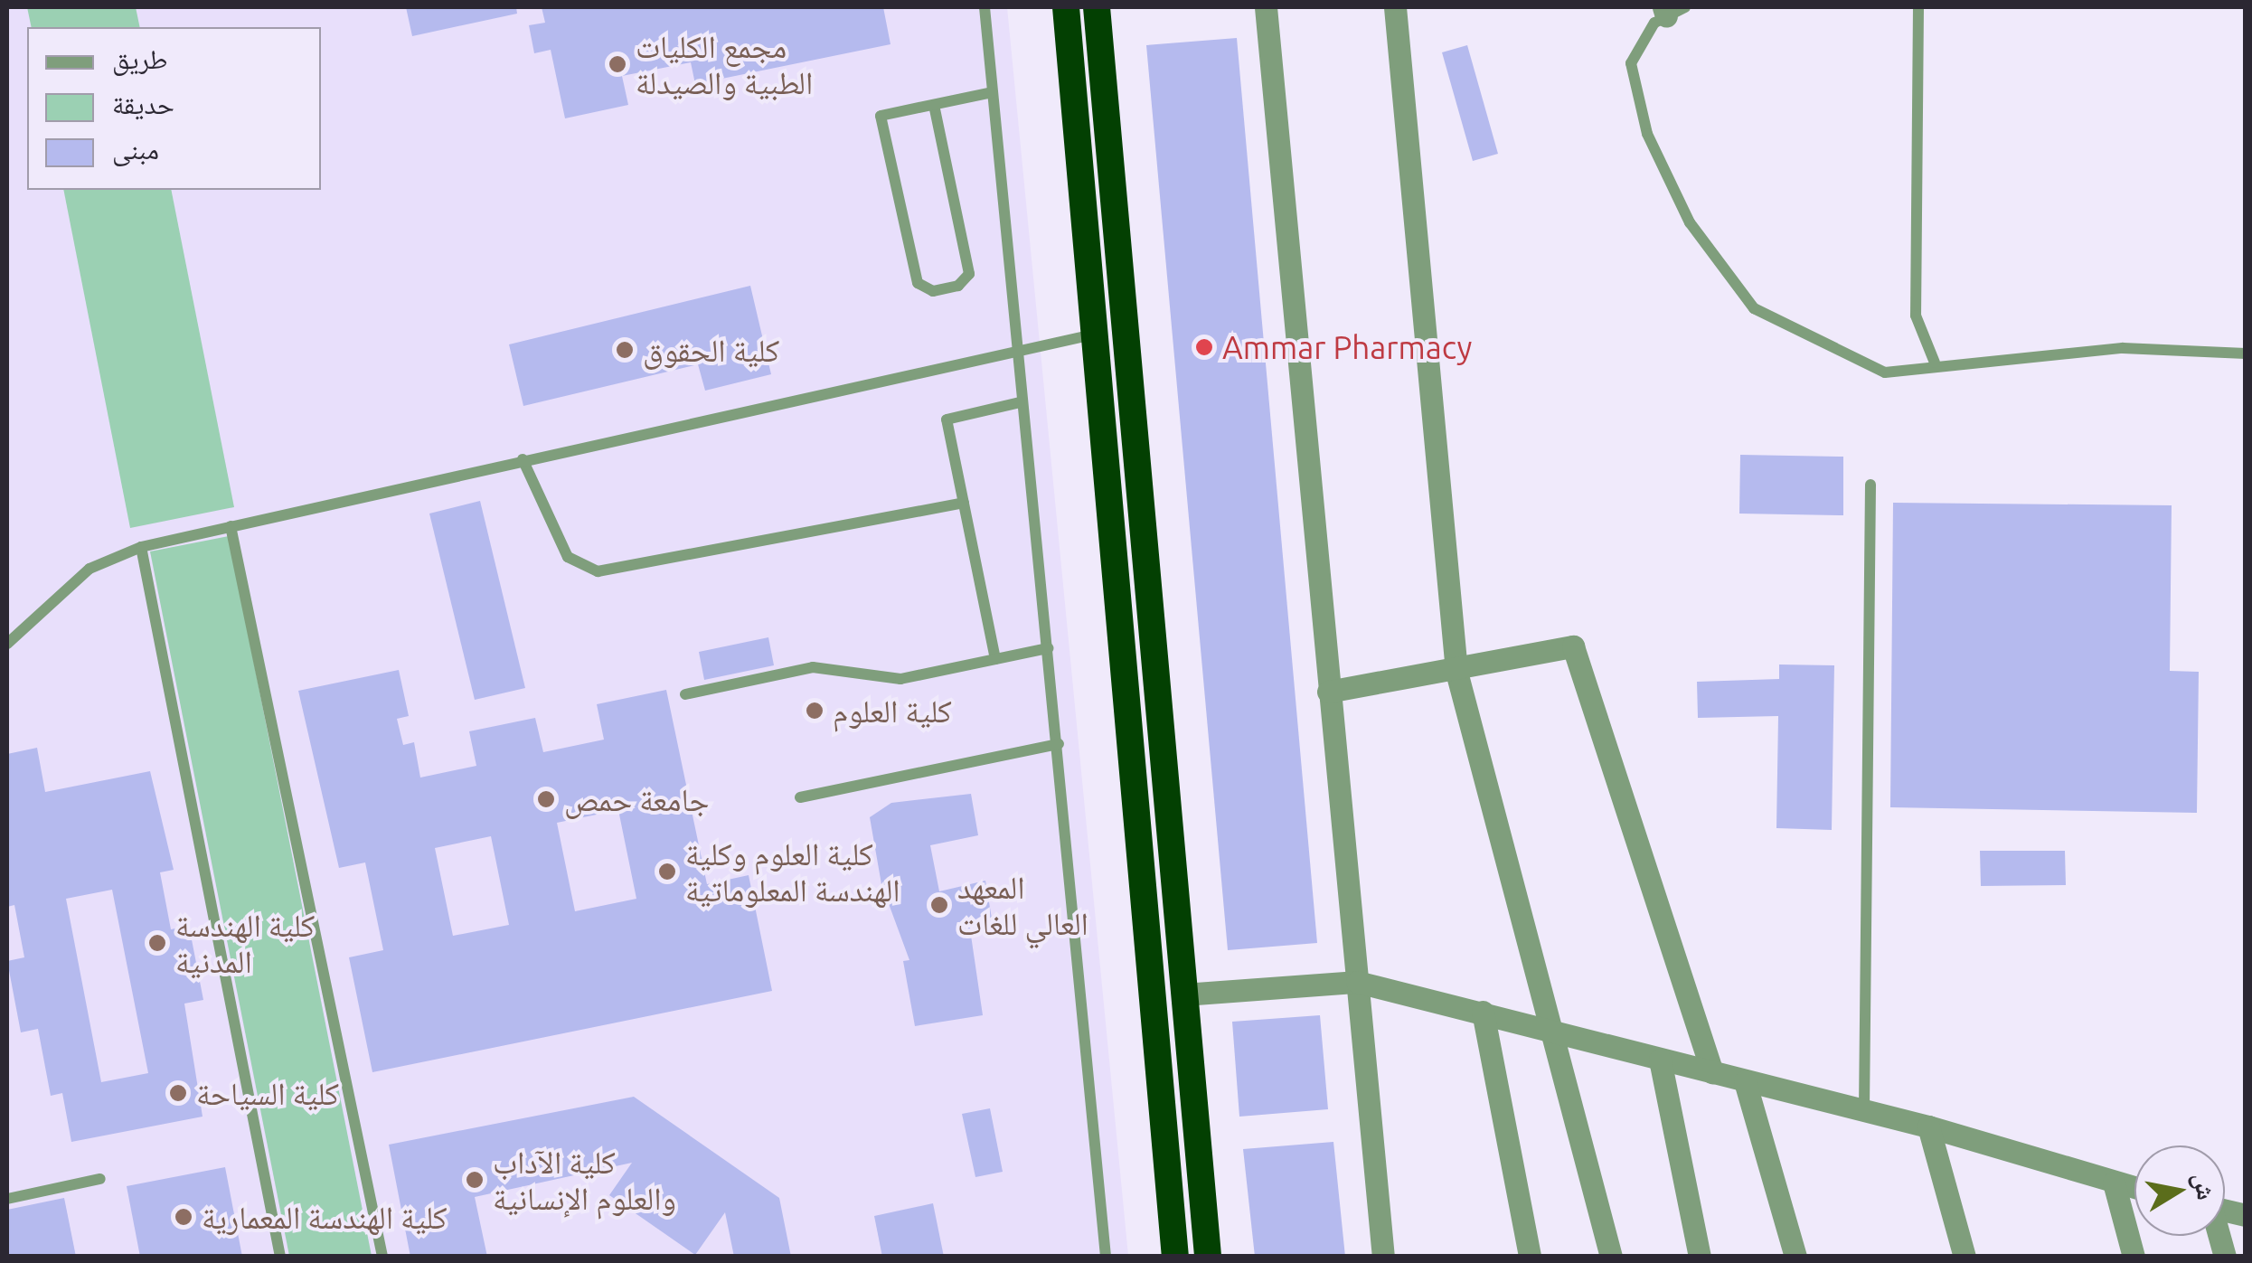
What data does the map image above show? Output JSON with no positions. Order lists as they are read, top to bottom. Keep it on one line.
{"places":["مجمع الكليات الطبية والصيدلة","Ammar Pharmacy","كلية الحقوق","كلية العلوم","جامعة حمص","كلية العلوم وكلية الهندسة المعلوماتية","المعهد العالي للغات","كلية الهندسة المدنية","كلية السياحة","كلية الآداب والعلوم الإنسانية","كلية الهندسة المعمارية"],"legend":["طريق","حديقة","مبنى"],"north":"right"}
